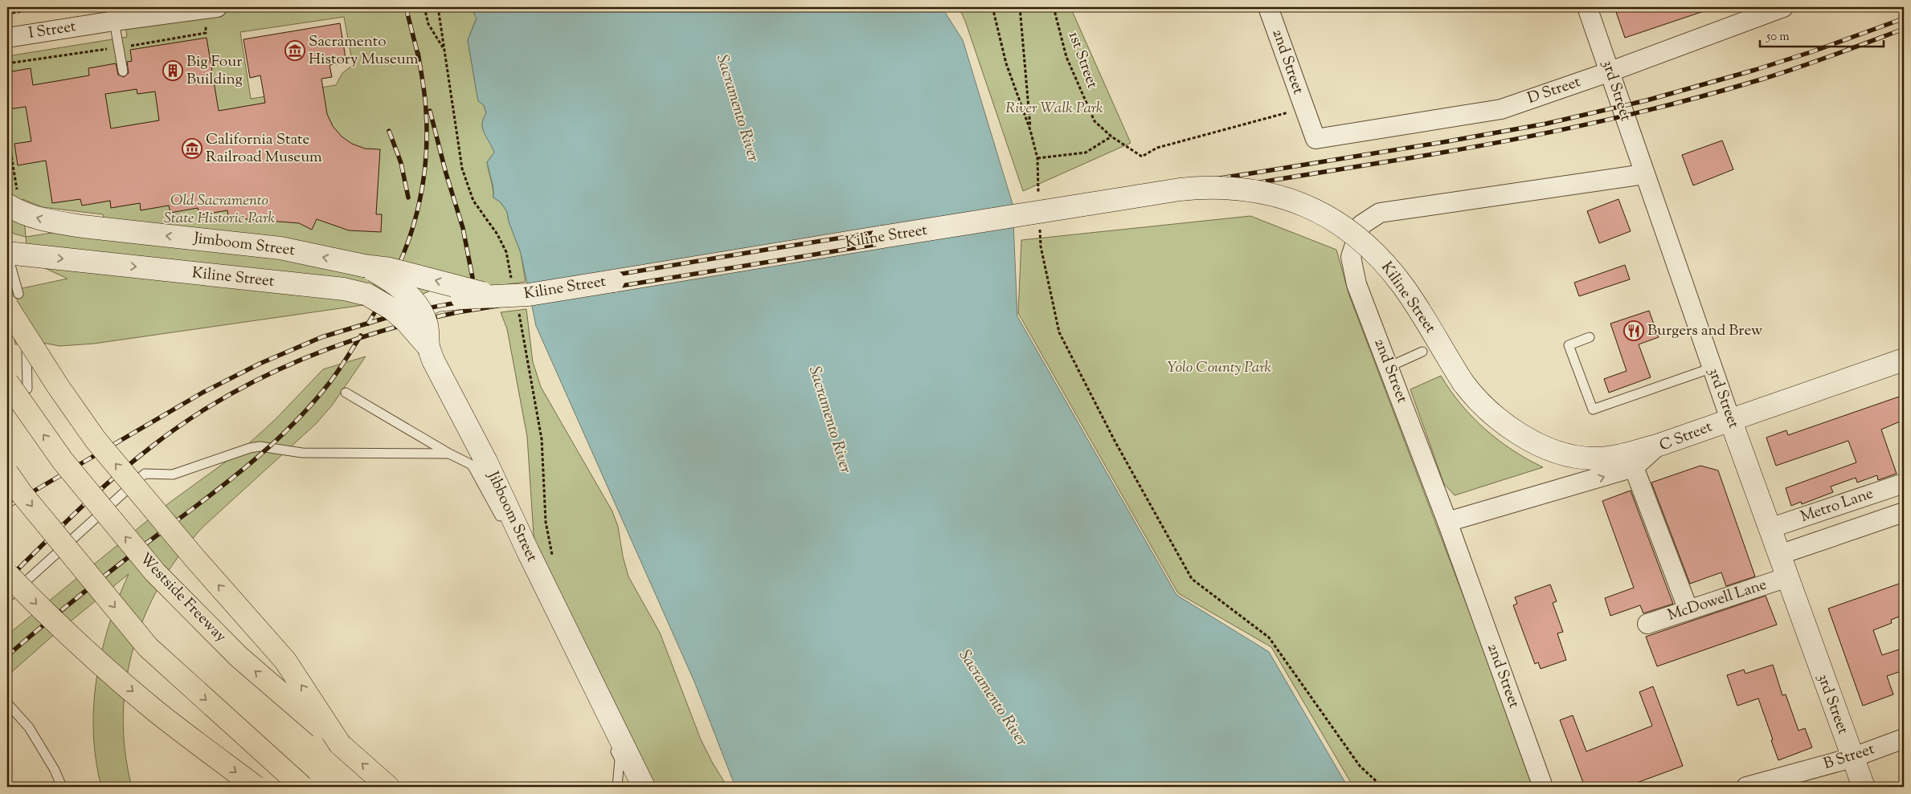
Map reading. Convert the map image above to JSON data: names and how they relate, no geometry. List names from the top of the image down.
{
  "streets": {
    "highway": ["Westside Freeway"],
    "main road": [
      "3rd Street",
      "Kiline Street",
      "Jimboom Street",
      "C Street",
      "Jibboom Street"
    ],
    "street": [
      "I Street",
      "2nd Street",
      "D Street",
      "Metro Lane",
      "McDowell Lane",
      "B Street"
    ],
    "path": ["1st Street"]
  },
  "crossings": [
    ["1st Street", "2nd Street"],
    ["2nd Street", "D Street"],
    ["2nd Street", "3rd Street"],
    ["2nd Street", "C Street"],
    ["D Street", "3rd Street"],
    ["3rd Street", "C Street"],
    ["3rd Street", "Metro Lane"],
    ["3rd Street", "McDowell Lane"],
    ["3rd Street", "B Street"],
    ["Kiline Street", "C Street"],
    ["Kiline Street", "Jibboom Street"],
    ["Jimboom Street", "Jibboom Street"]
  ],
  "one_way": ["Jimboom Street", "C Street"],
  "water": ["Sacramento River"],
  "parks": ["River Walk Park", "Old Sacramento State Historic Park", "Yolo County Park"],
  "places": {
    "museum": ["Sacramento History Museum", "California State Railroad Museum"],
    "building": ["Big Four Building"],
    "restaurant": ["Burgers and Brew"]
  },
  "scale_bar": "50 m"
}
